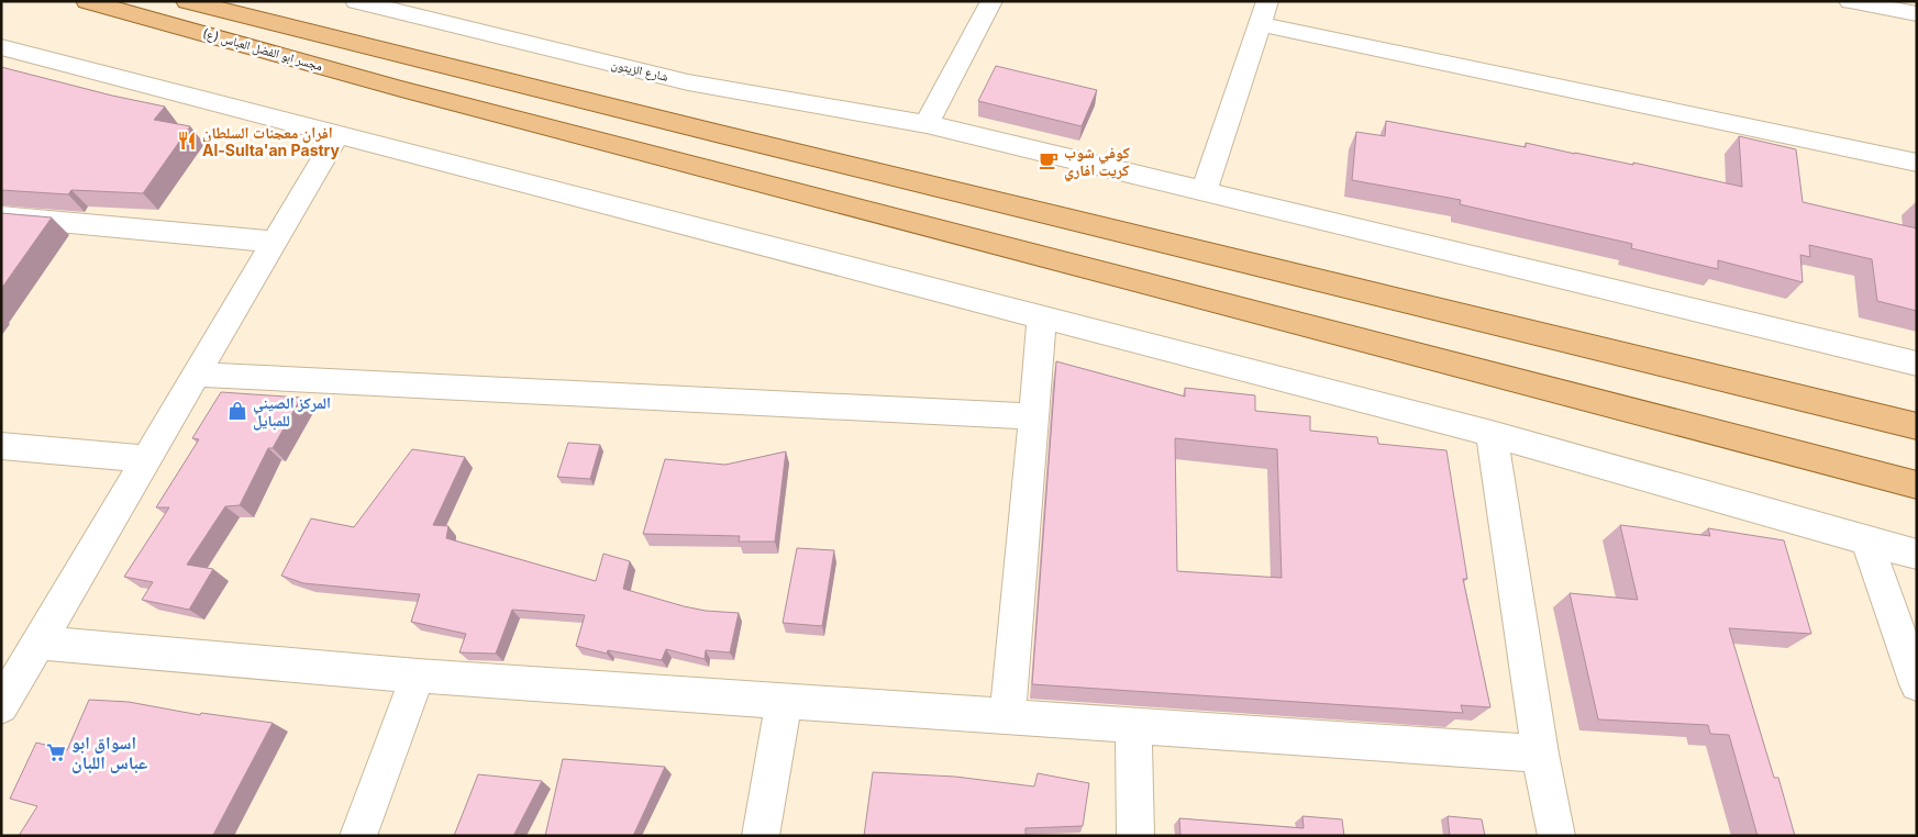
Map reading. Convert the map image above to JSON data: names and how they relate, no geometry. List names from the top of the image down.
{
  "streets": {
    "main road": ["مجسر ابو الفضل العباس (ع)"],
    "street": ["شارع الزيتون"]
  },
  "places": {
    "restaurant": ["افران معجنات السلطان Al-Sulta'an Pastry"],
    "cafe": ["كوفي شوب كريت افاري"],
    "shop": ["المركز الصيني للمبايل"],
    "supermarket": ["اسواق ابو عباس اللبان"]
  }
}
